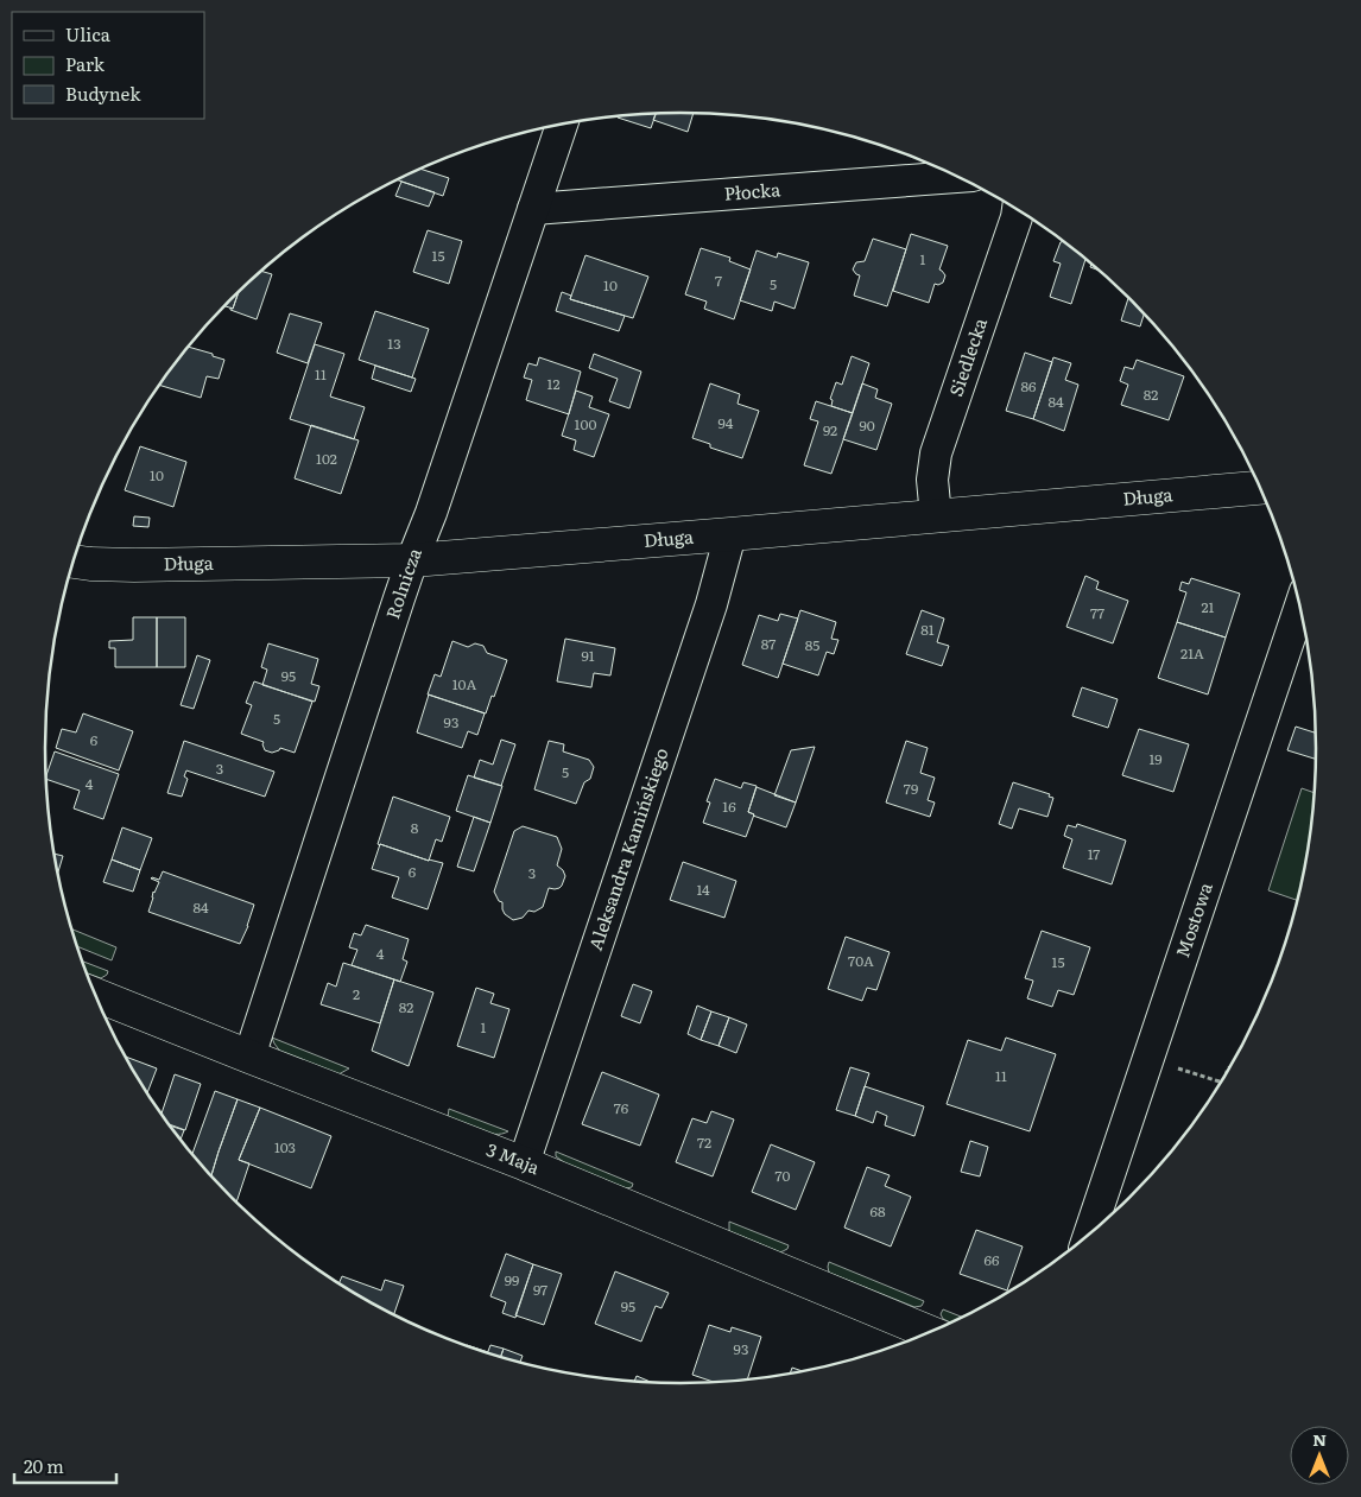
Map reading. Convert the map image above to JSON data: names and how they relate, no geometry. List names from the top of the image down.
{
  "streets": {
    "street": [
      "Płocka",
      "Siedlecka",
      "Długa",
      "Rolnicza",
      "Aleksandra Kamińskiego",
      "Mostowa",
      "3 Maja"
    ]
  },
  "crossings": [
    ["Płocka", "Rolnicza"],
    ["Siedlecka", "Długa"],
    ["Długa", "Rolnicza"],
    ["Długa", "Aleksandra Kamińskiego"],
    ["Rolnicza", "3 Maja"],
    ["Aleksandra Kamińskiego", "3 Maja"]
  ],
  "house_numbers": [
    "15",
    "1",
    "7",
    "5",
    "10",
    "13",
    "11",
    "12",
    "86",
    "82",
    "84",
    "94",
    "100",
    "90",
    "92",
    "102",
    "10",
    "21",
    "77",
    "81",
    "87",
    "85",
    "21A",
    "91",
    "95",
    "10A",
    "5",
    "93",
    "6",
    "19",
    "3",
    "5",
    "4",
    "79",
    "16",
    "8",
    "17",
    "6",
    "3",
    "14",
    "84",
    "4",
    "70A",
    "15",
    "2",
    "82",
    "1",
    "11",
    "76",
    "72",
    "103",
    "70",
    "68",
    "66",
    "99",
    "97",
    "95",
    "93"
  ],
  "legend": ["Ulica", "Park", "Budynek"],
  "scale_bar": "20 m",
  "north": "top"
}
